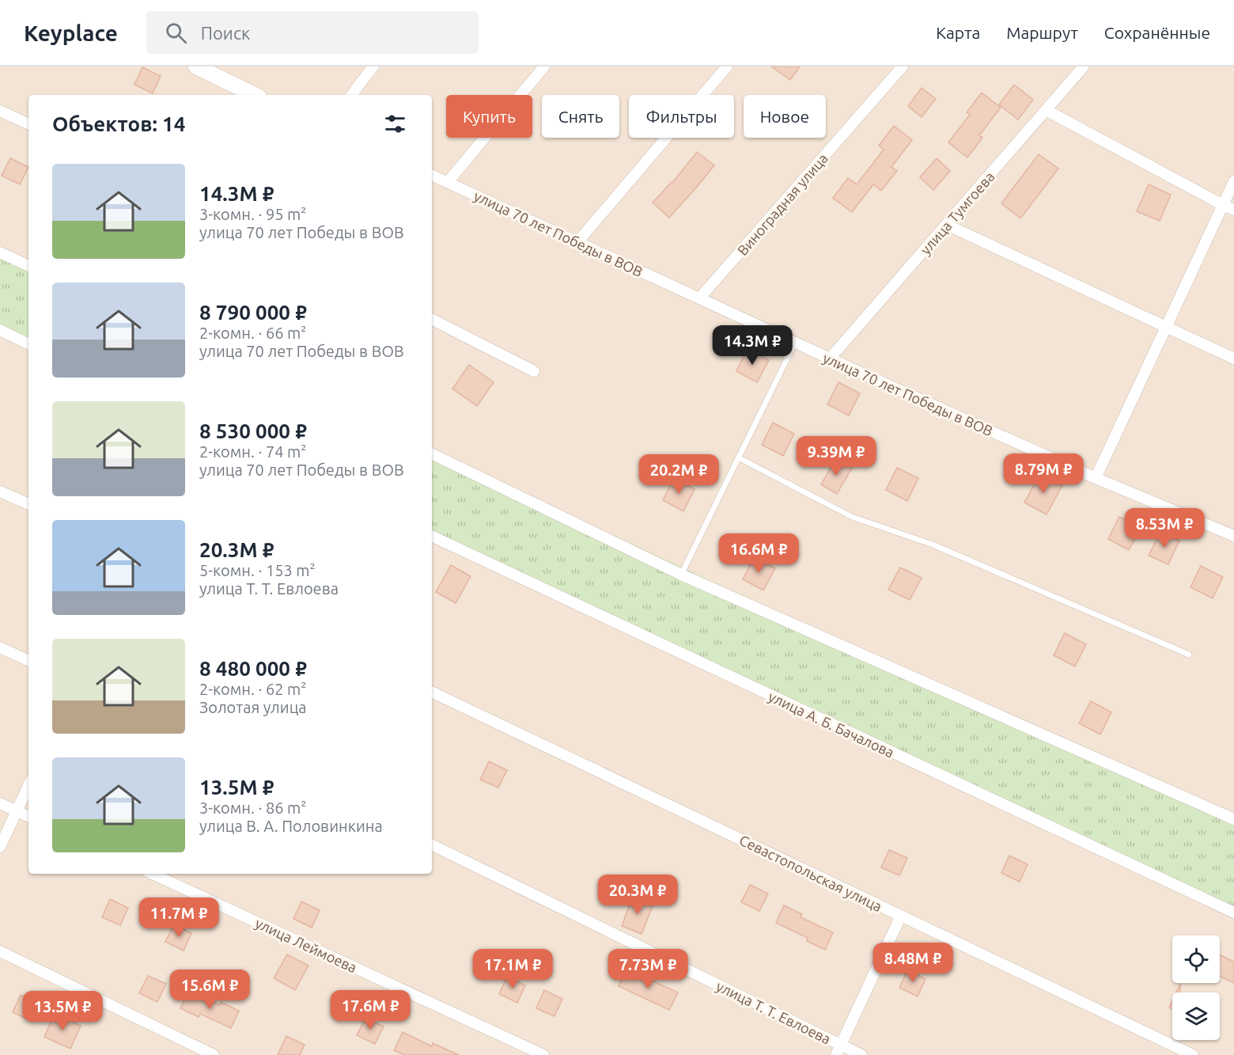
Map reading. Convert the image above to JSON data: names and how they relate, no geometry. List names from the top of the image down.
{
  "streets": {
    "street": [
      "Виноградная улица",
      "улица Тумгоева",
      "улица 70 лет Победы в ВОВ",
      "улица А. Б. Бачалова",
      "Севастопольская улица",
      "улица Леймоева",
      "улица Т. Т. Евлоева"
    ]
  },
  "crossings": [
    ["Виноградная улица", "улица 70 лет Победы в ВОВ"],
    ["улица Тумгоева", "улица 70 лет Победы в ВОВ"]
  ],
  "page": {
    "header": "Keyplace",
    "search": "Поиск",
    "nav": ["Карта", "Маршрут", "Сохранённые"],
    "chip": [
      "Купить",
      "Снять",
      "Фильтры",
      "Новое"
    ],
    "heading": "Объектов: 14",
    "list": [
      {
        "name": "14.3M ₽",
        "note": "3-комн. · 95 m² · улица 70 лет Победы в ВОВ"
      },
      {
        "name": "8 790 000 ₽",
        "note": "2-комн. · 66 m² · улица 70 лет Победы в ВОВ"
      },
      {
        "name": "8 530 000 ₽",
        "note": "2-комн. · 74 m² · улица 70 лет Победы в ВОВ"
      },
      {
        "name": "20.3M ₽",
        "note": "5-комн. · 153 m² · улица Т. Т. Евлоева"
      },
      {
        "name": "8 480 000 ₽",
        "note": "2-комн. · 62 m² · Золотая улица"
      },
      {
        "name": "13.5M ₽",
        "note": "3-комн. · 86 m² · улица В. А. Половинкина"
      }
    ],
    "price": [
      "14.3M ₽",
      "9.39M ₽",
      "8.79M ₽",
      "20.2M ₽",
      "8.53M ₽",
      "16.6M ₽",
      "20.3M ₽",
      "11.7M ₽",
      "8.48M ₽",
      "17.1M ₽",
      "7.73M ₽",
      "15.6M ₽",
      "17.6M ₽",
      "13.5M ₽"
    ]
  }
}
